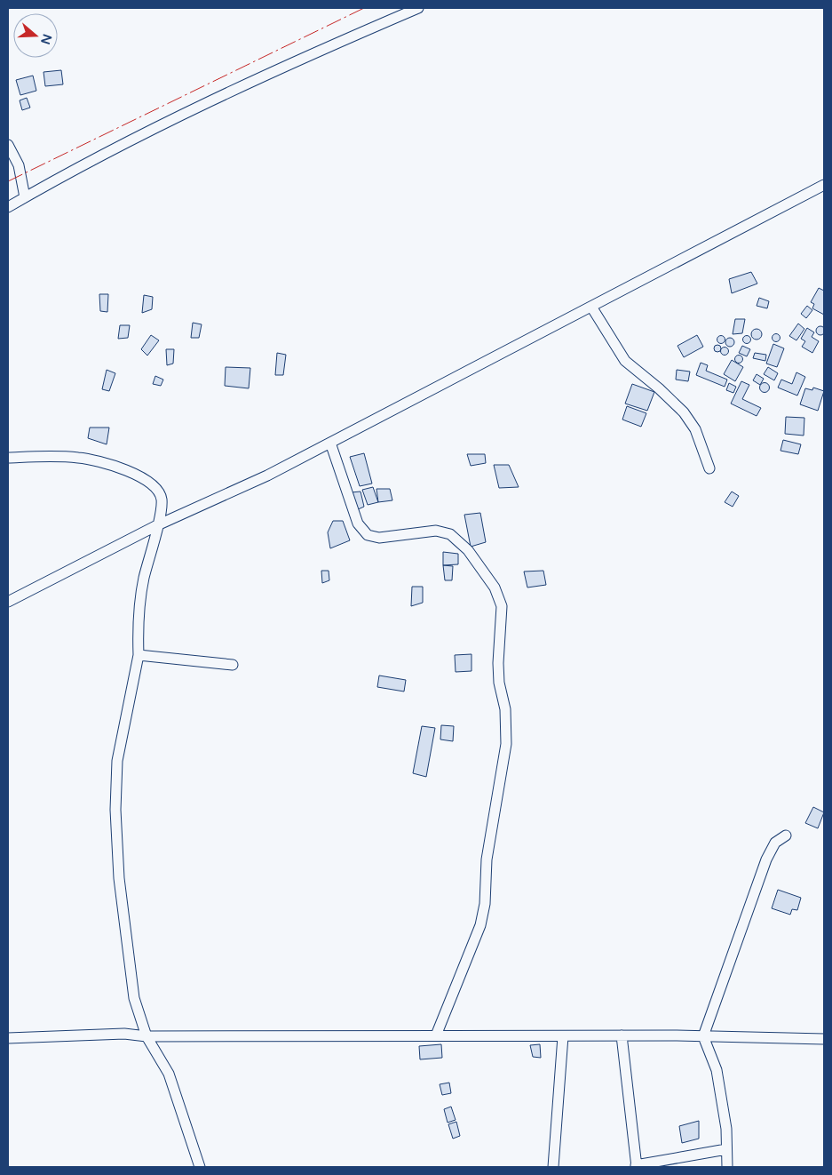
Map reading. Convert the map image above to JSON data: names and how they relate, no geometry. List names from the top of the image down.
{
  "north": "right"
}
